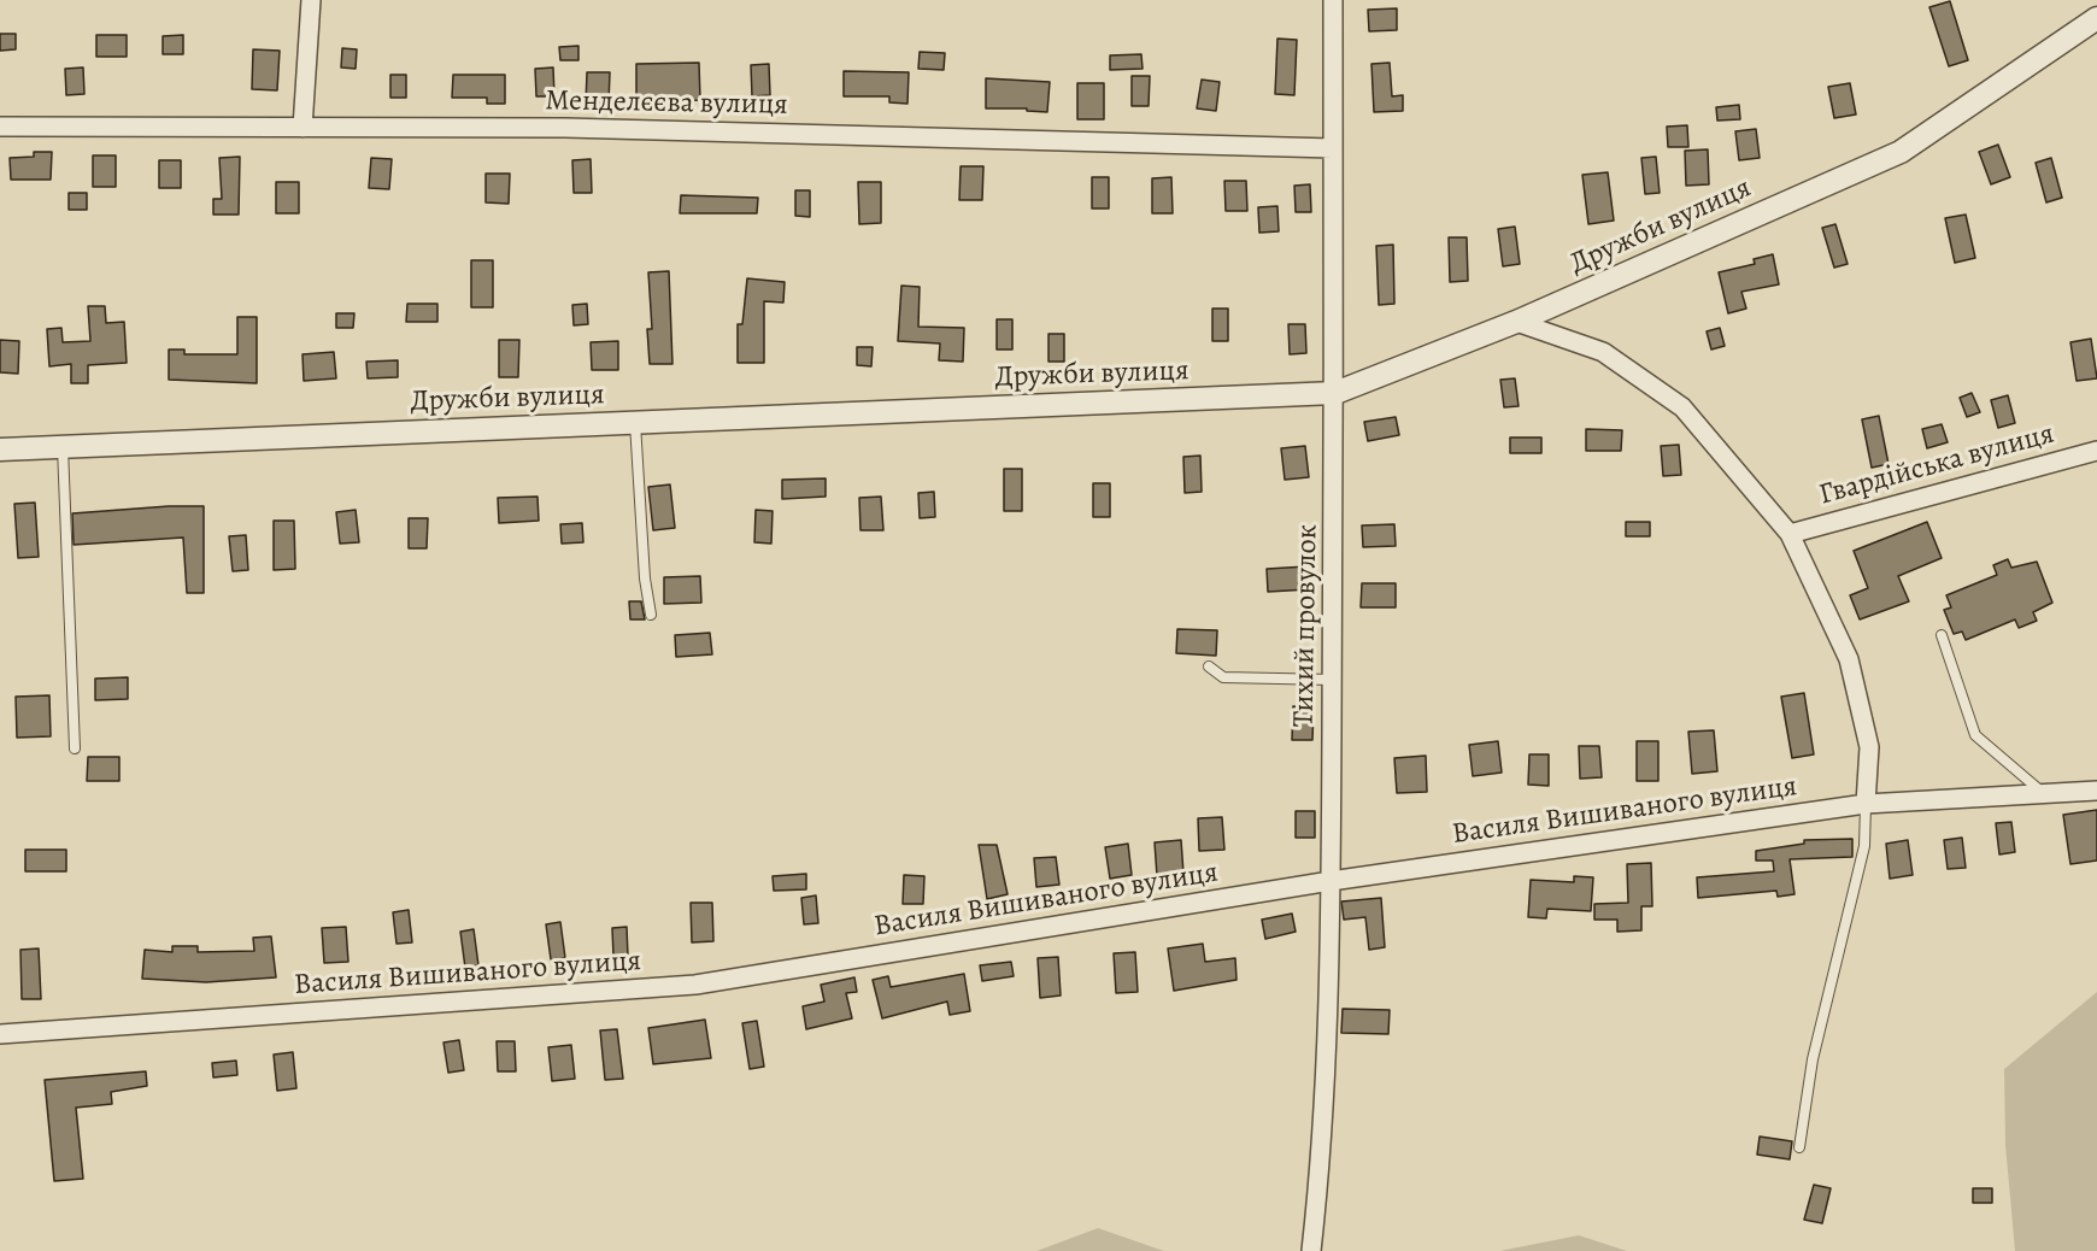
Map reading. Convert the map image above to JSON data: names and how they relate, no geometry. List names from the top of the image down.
{
  "streets": {
    "street": [
      "Менделєєва вулиця",
      "Дружби вулиця",
      "Гвардійська вулиця",
      "Тихий провулок",
      "Василя Вишиваного вулиця"
    ]
  },
  "crossings": [
    ["Менделєєва вулиця", "Тихий провулок"],
    ["Дружби вулиця", "Тихий провулок"],
    ["Тихий провулок", "Василя Вишиваного вулиця"]
  ]
}
